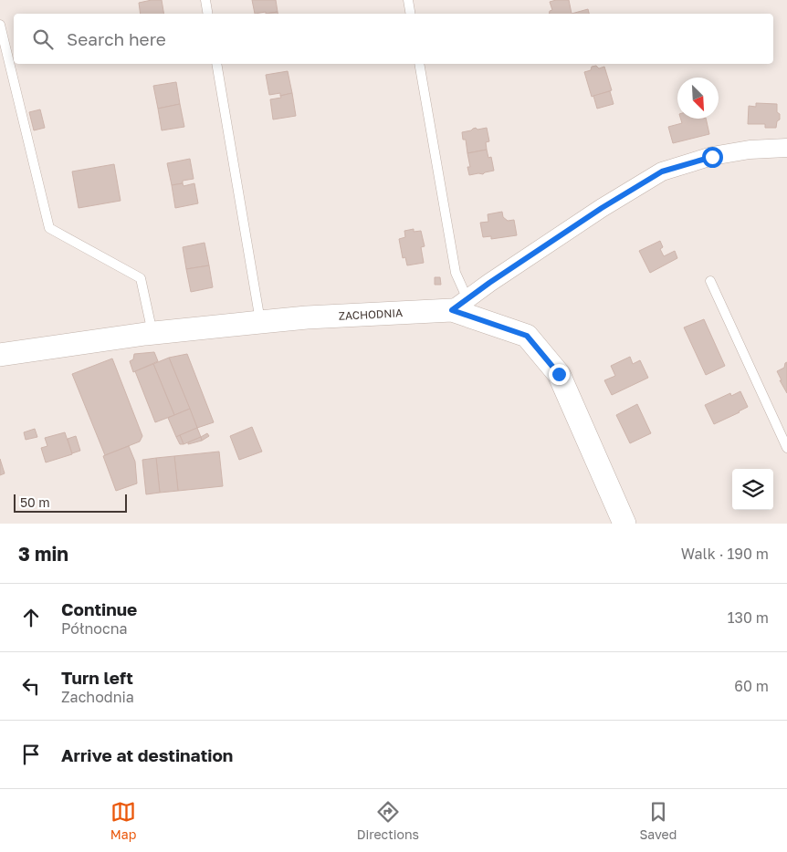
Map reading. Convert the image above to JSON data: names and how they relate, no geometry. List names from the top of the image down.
{
  "streets": {
    "street": ["ZACHODNIA"]
  },
  "scale_bar": "50 m",
  "north": "bottom right",
  "page": {
    "search": "Search here",
    "scale": "50 m",
    "heading": ["3 min", "Walk · 190 m"],
    "list": [
      ["Continue", "Północna", "130 m"],
      ["Turn left", "Zachodnia", "60 m"],
      "Arrive at destination"
    ],
    "nav": ["Map", "Directions", "Saved"]
  }
}
